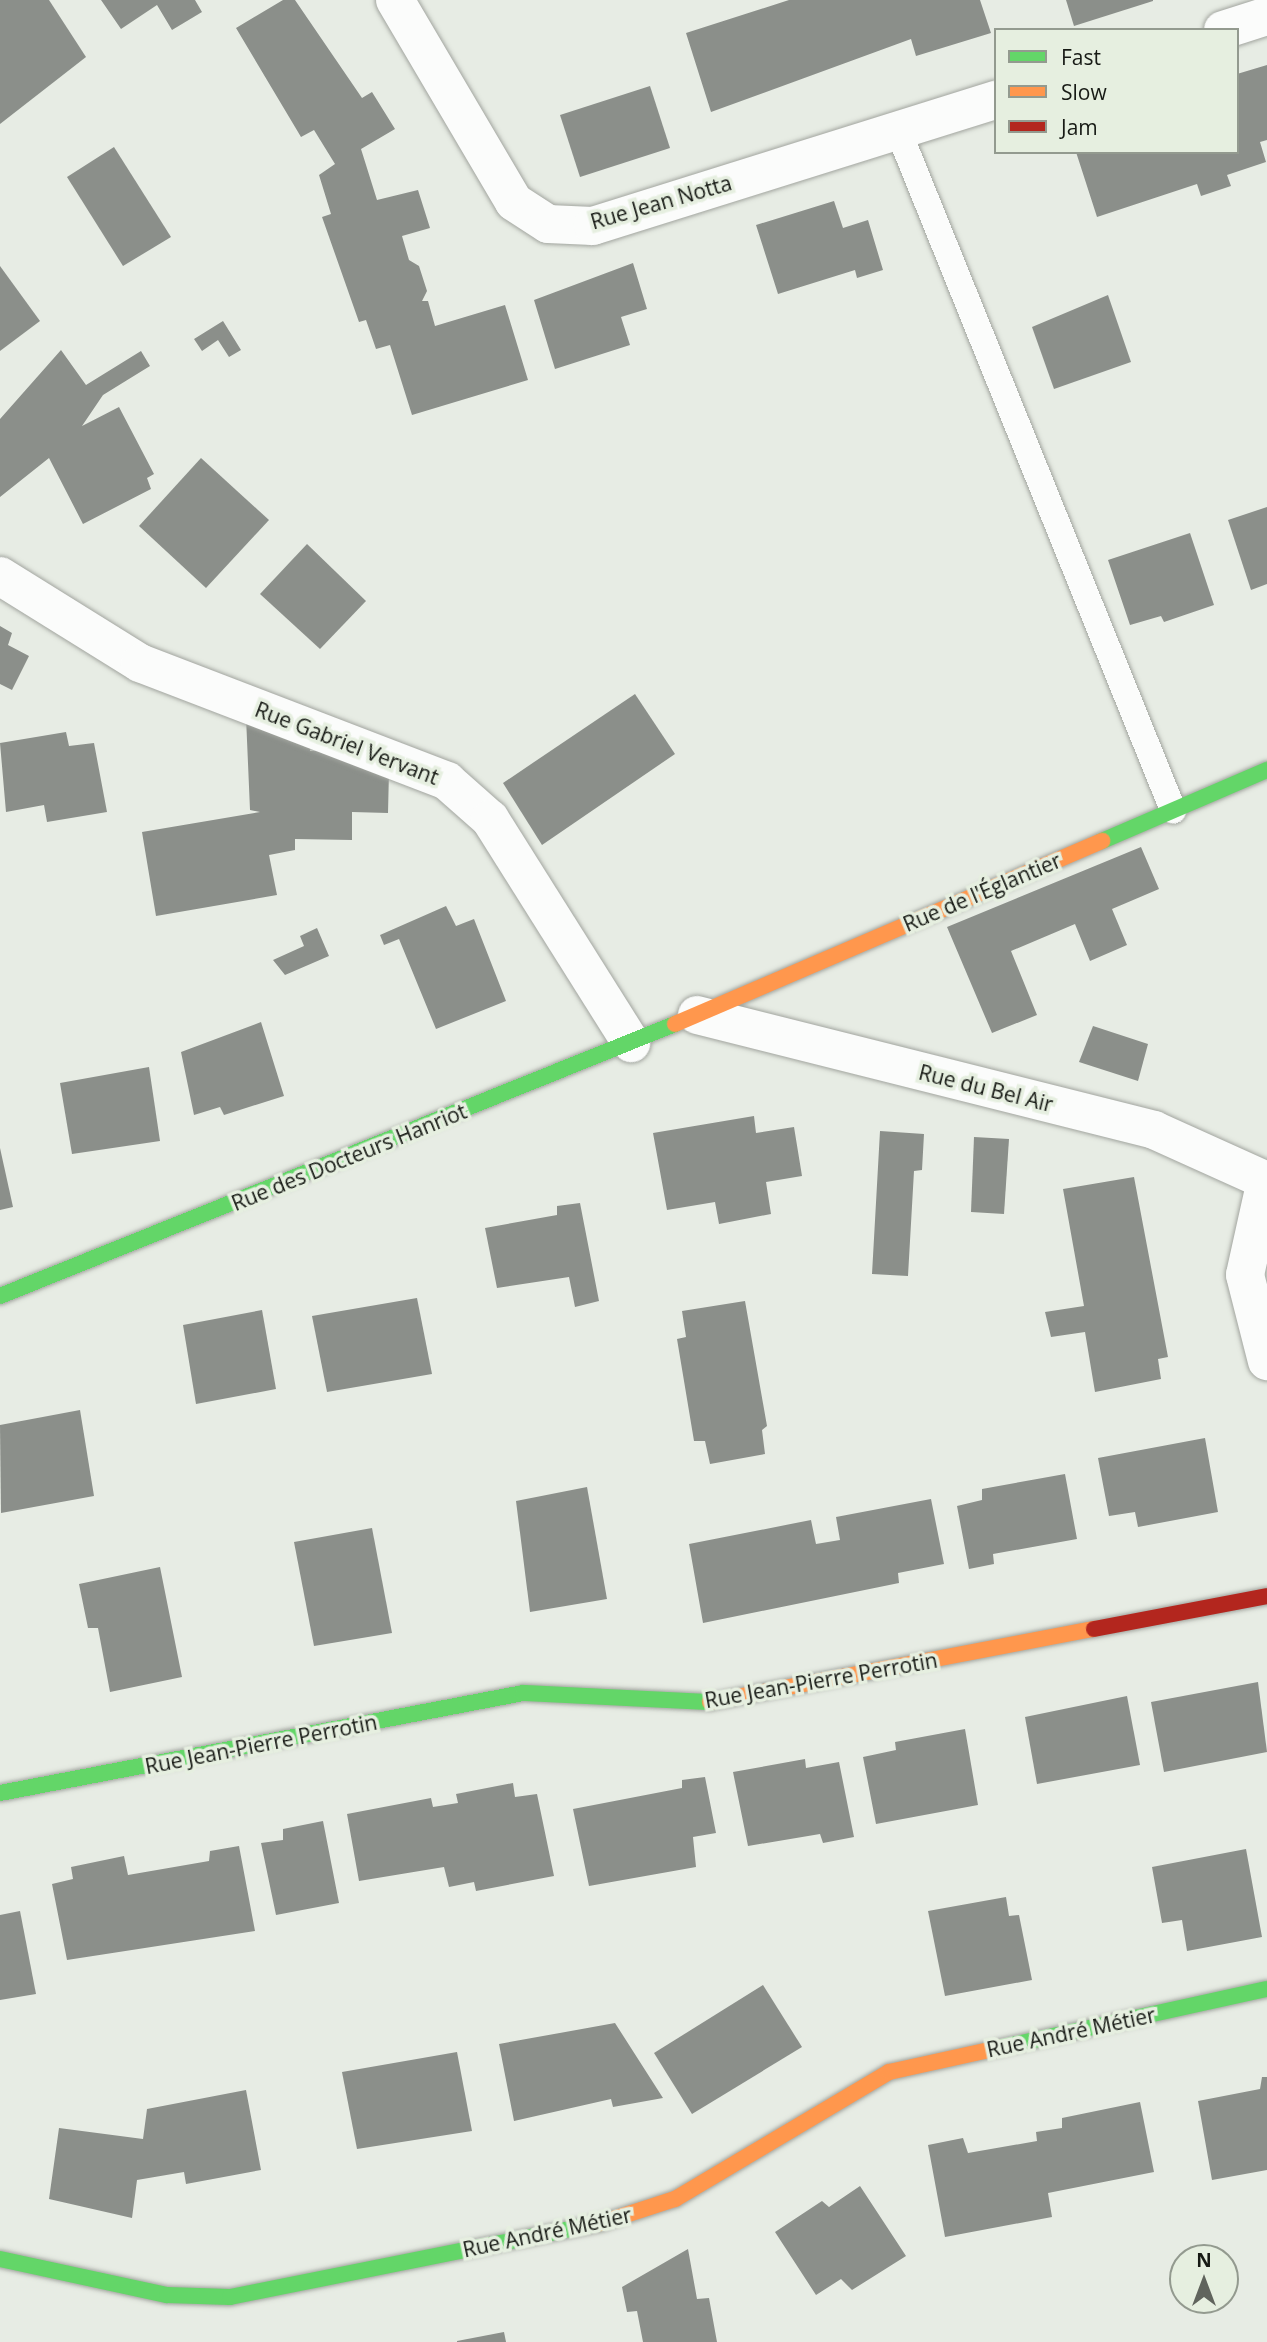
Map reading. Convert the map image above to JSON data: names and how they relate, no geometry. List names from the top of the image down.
{
  "streets": {
    "street": [
      "Rue Jean Notta",
      "Rue Gabriel Vervant",
      "Rue de l'Églantier",
      "Rue du Bel Air",
      "Rue des Docteurs Hanriot",
      "Rue Jean-Pierre Perrotin",
      "Rue André Métier"
    ]
  },
  "crossings": [
    ["Rue Gabriel Vervant", "Rue des Docteurs Hanriot"],
    ["Rue de l'Églantier", "Rue du Bel Air"],
    ["Rue de l'Églantier", "Rue des Docteurs Hanriot"],
    ["Rue du Bel Air", "Rue des Docteurs Hanriot"]
  ],
  "legend": ["Fast", "Slow", "Jam"],
  "north": "top"
}
